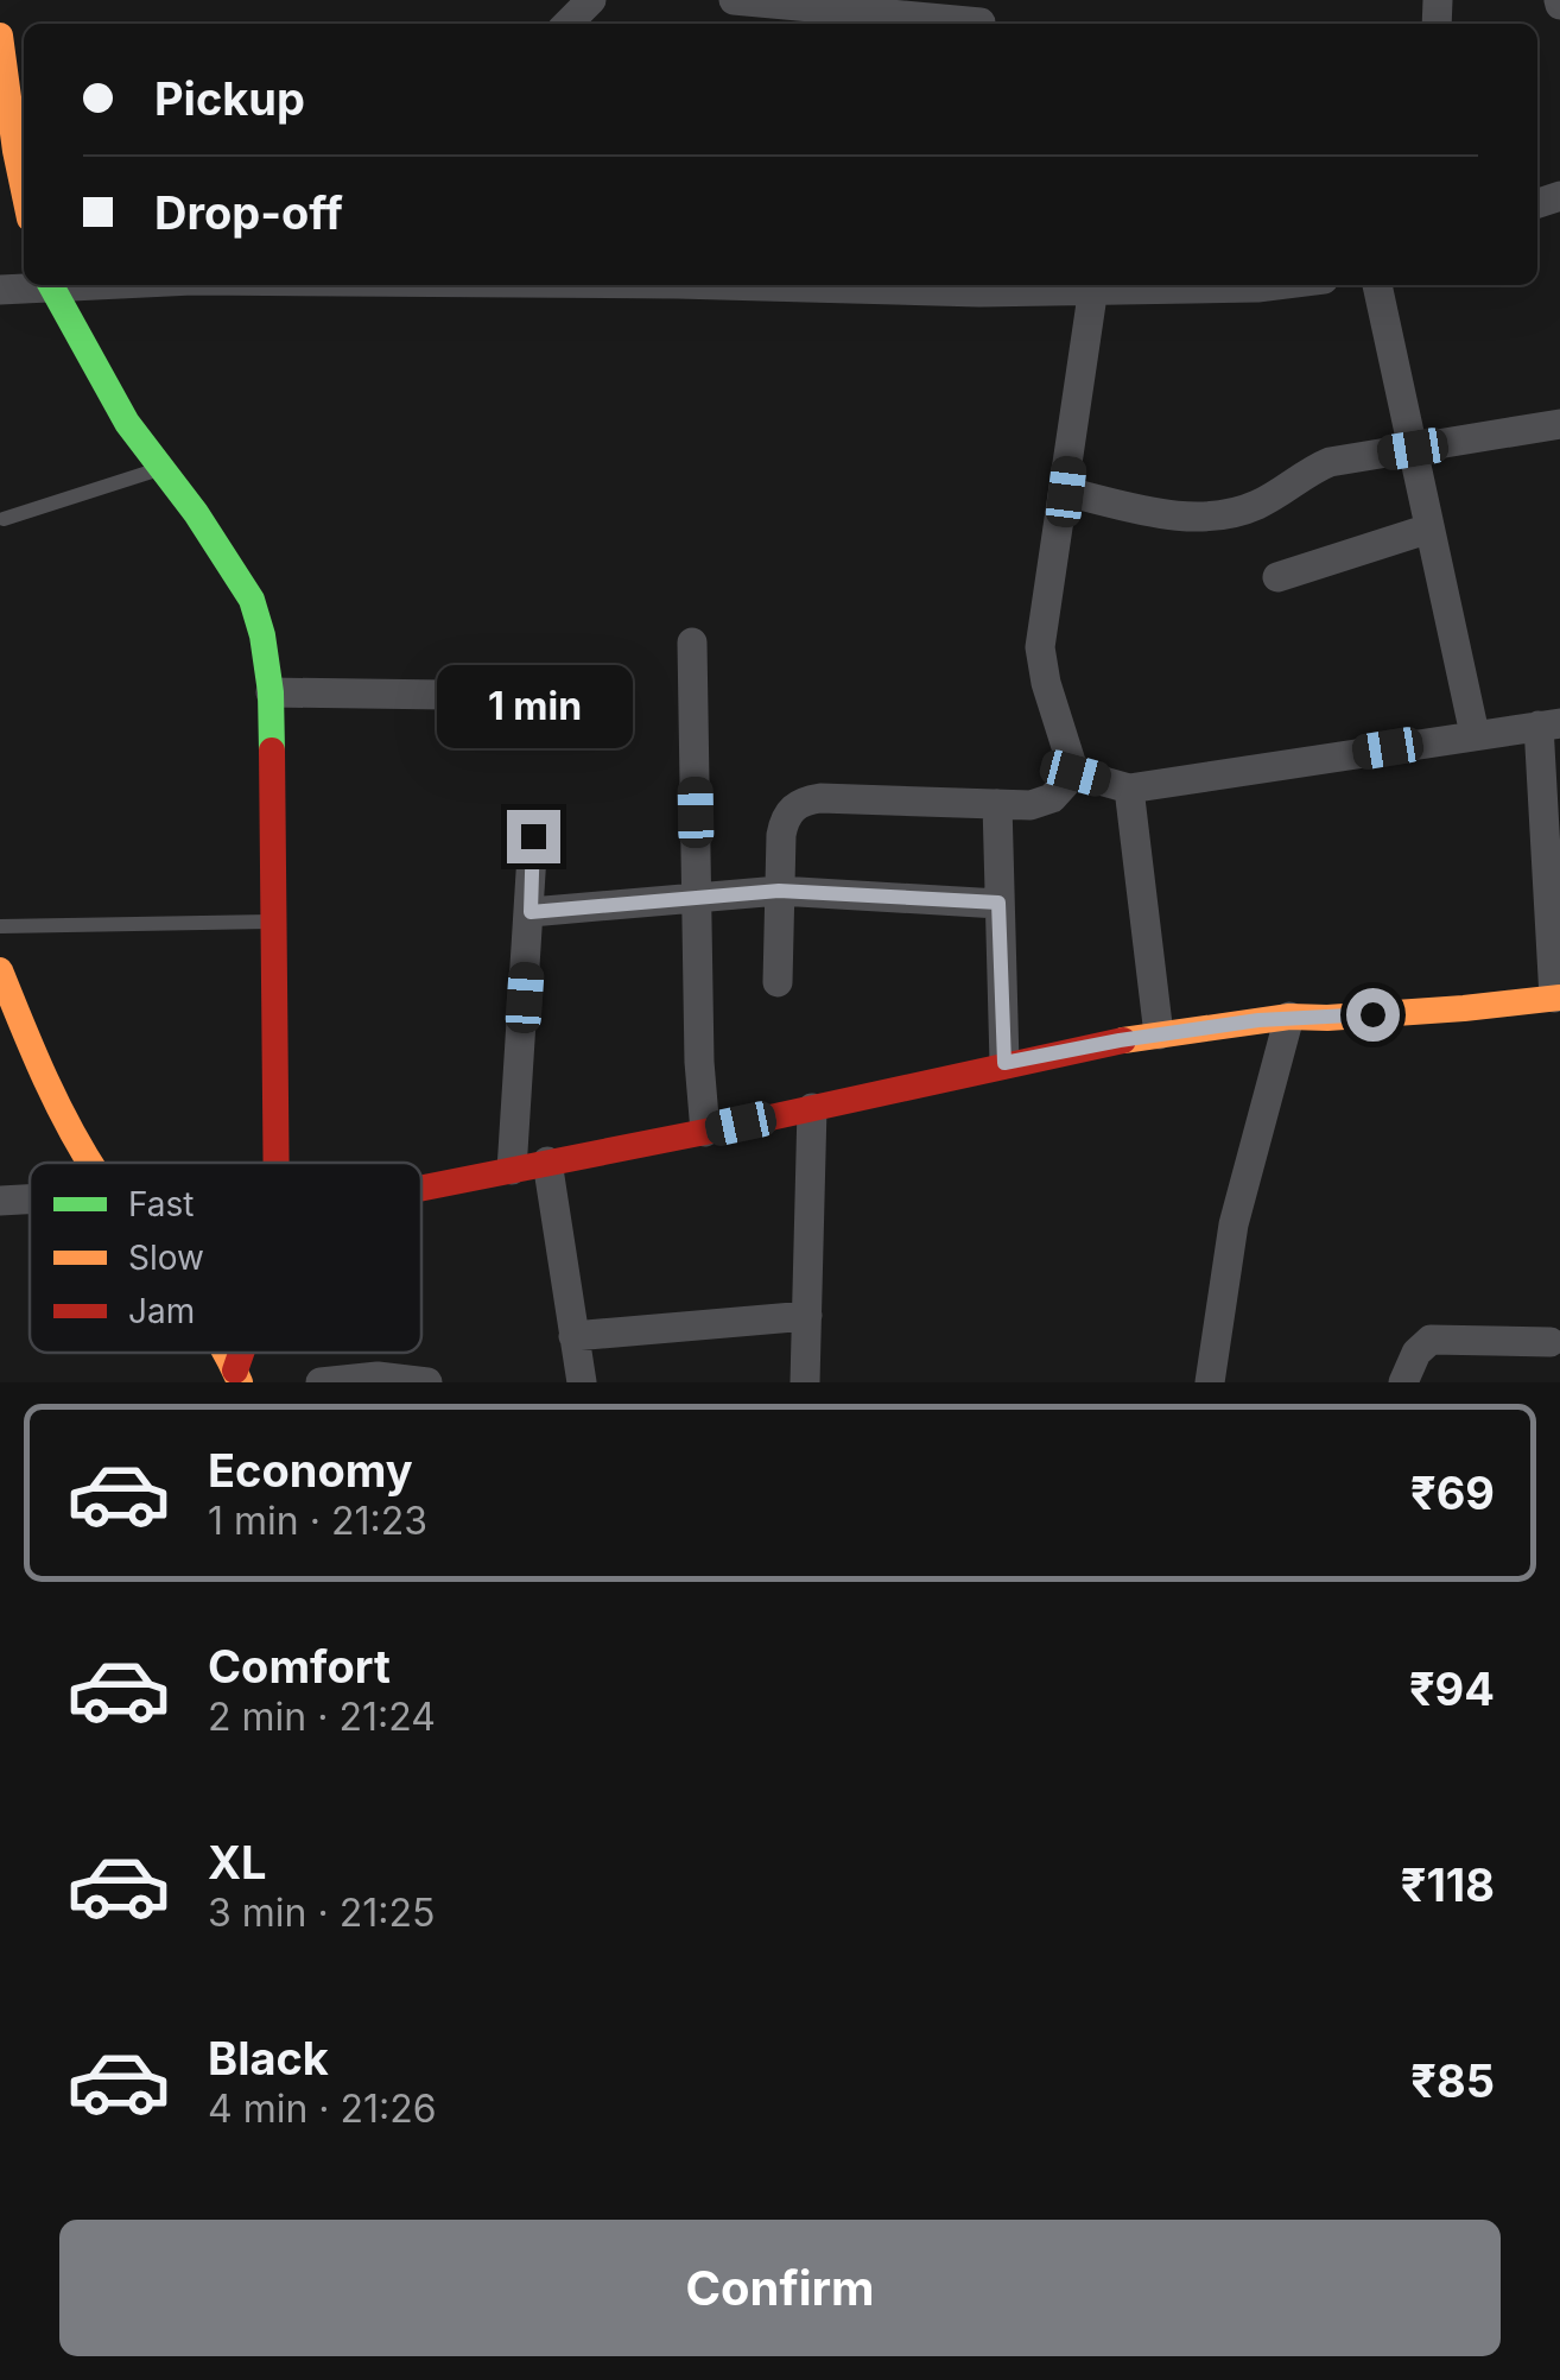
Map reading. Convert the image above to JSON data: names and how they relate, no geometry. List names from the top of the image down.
{
  "legend": ["Fast", "Slow", "Jam"],
  "page": {
    "banner": ["Pickup", "Drop-off"],
    "bubble": "1 min",
    "list": [
      {
        "name": "Economy",
        "note": "1 min · 21:23",
        "value": "₹69"
      },
      {
        "name": "Comfort",
        "note": "2 min · 21:24",
        "value": "₹94"
      },
      {
        "name": "XL",
        "note": "3 min · 21:25",
        "value": "₹118"
      },
      {
        "name": "Black",
        "note": "4 min · 21:26",
        "value": "₹85"
      }
    ],
    "buttons": "Confirm"
  }
}
